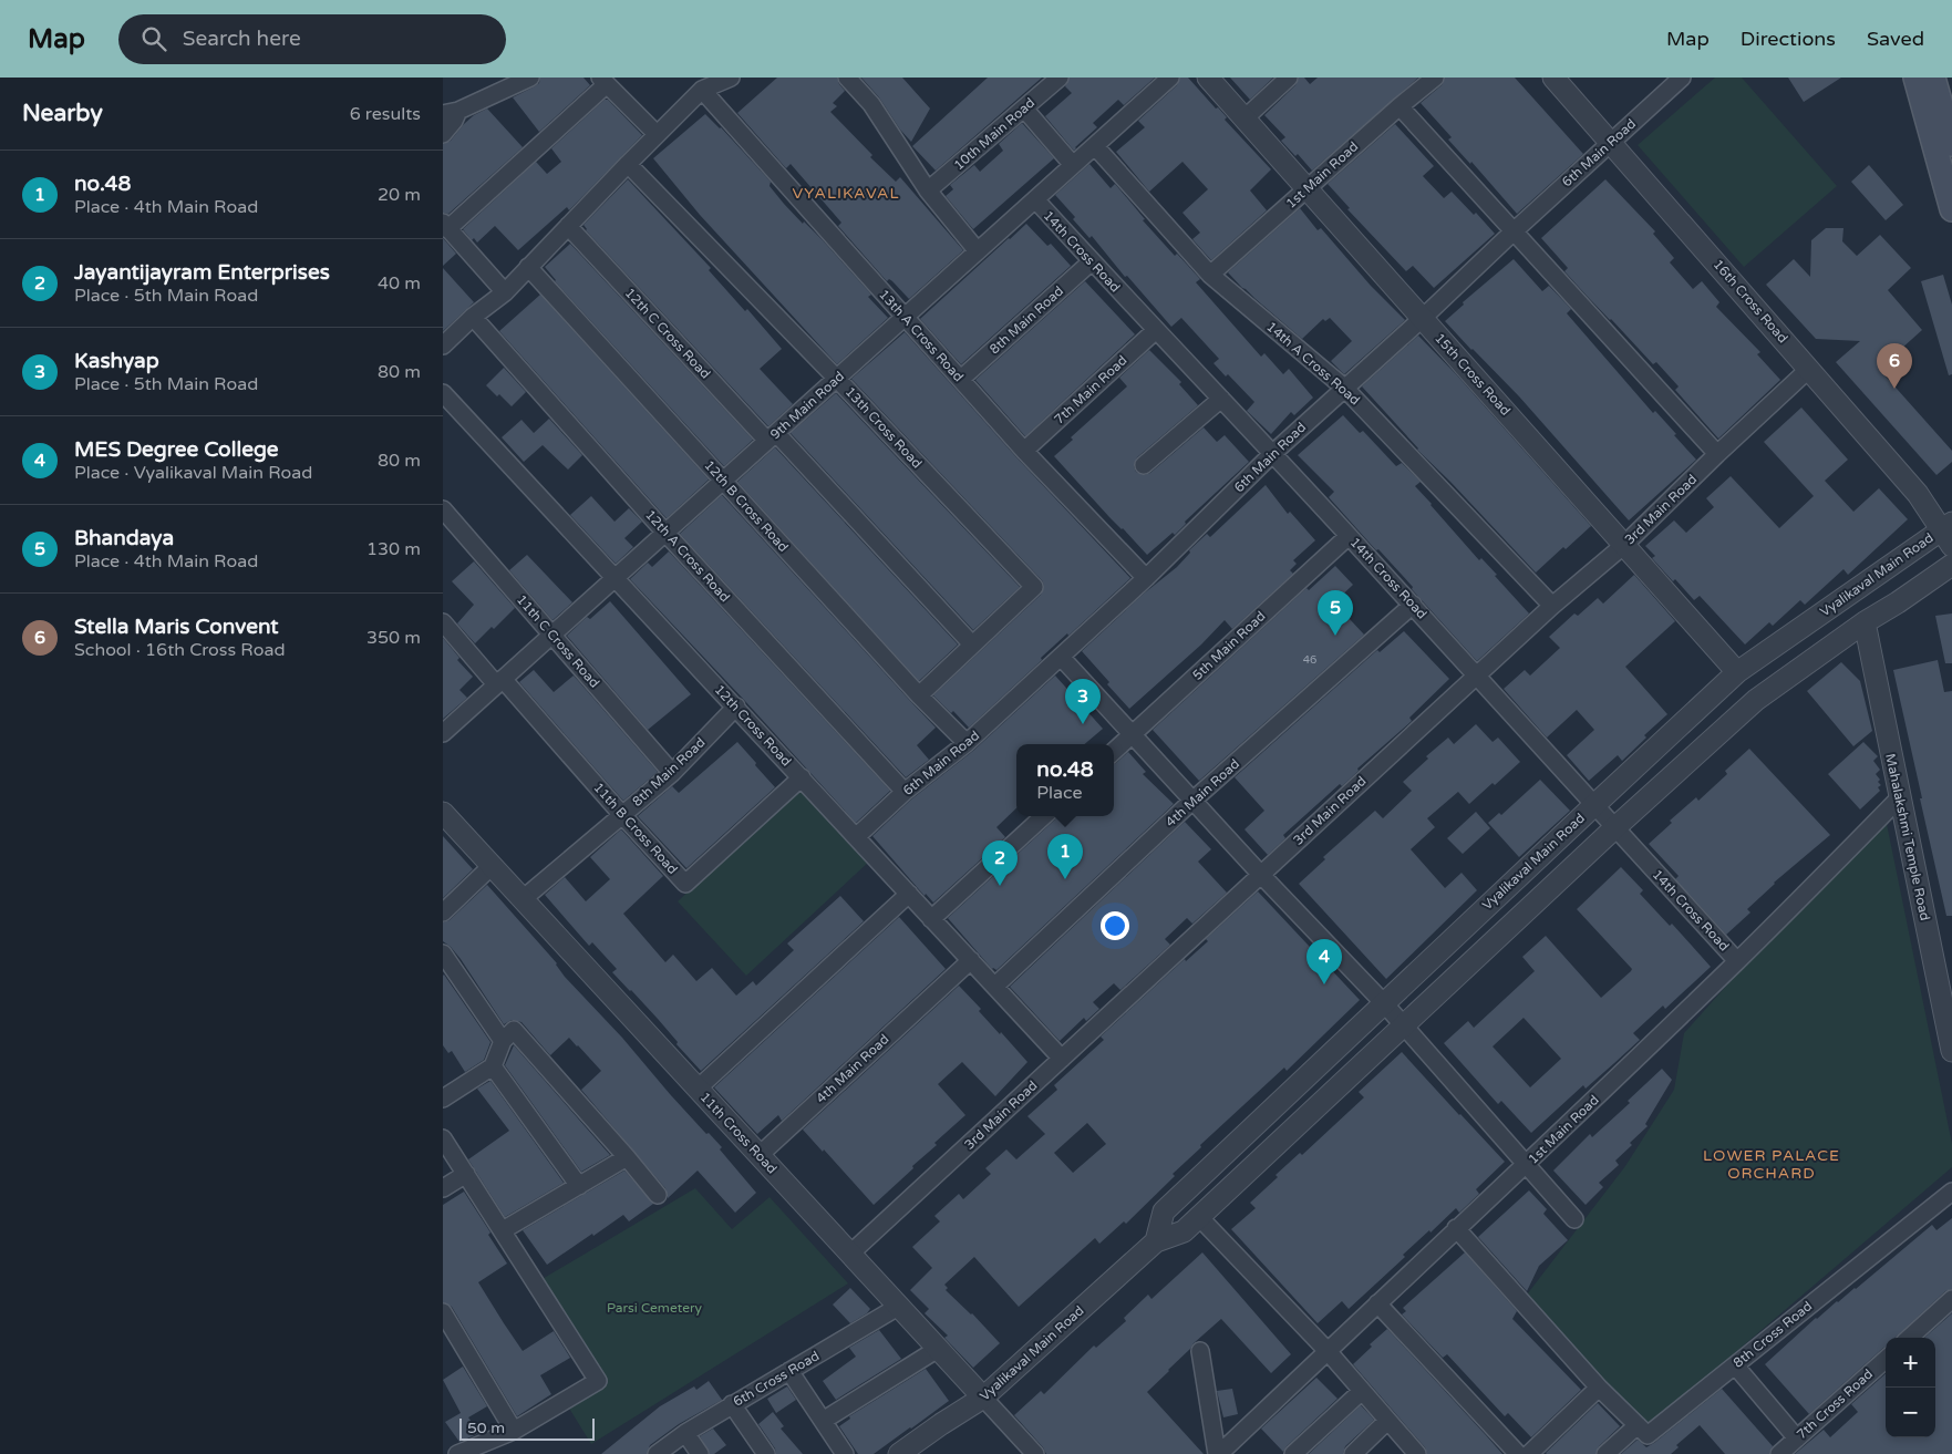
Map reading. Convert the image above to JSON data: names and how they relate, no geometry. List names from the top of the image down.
{
  "streets": {
    "street": [
      "10th Main Road",
      "6th Main Road",
      "1st Main Road",
      "14th Cross Road",
      "16th Cross Road",
      "8th Main Road",
      "12th C Cross Road",
      "13th A Cross Road",
      "14th A Cross Road",
      "15th Cross Road",
      "7th Main Road",
      "9th Main Road",
      "13th Cross Road",
      "12th B Cross Road",
      "3rd Main Road",
      "12th A Cross Road",
      "Vyalikaval Main Road",
      "11th C Cross Road",
      "5th Main Road",
      "12th Cross Road",
      "4th Main Road",
      "11th B Cross Road",
      "Mahalakshmi Temple Road",
      "11th Cross Road",
      "8th Cross Road",
      "6th Cross Road",
      "7th Cross Road"
    ]
  },
  "crossings": [
    ["6th Main Road", "14th Cross Road"],
    ["6th Main Road", "16th Cross Road"],
    ["6th Main Road", "13th A Cross Road"],
    ["6th Main Road", "14th A Cross Road"],
    ["6th Main Road", "15th Cross Road"],
    ["6th Main Road", "12th B Cross Road"],
    ["6th Main Road", "12th A Cross Road"],
    ["6th Main Road", "12th Cross Road"],
    ["1st Main Road", "14th Cross Road"],
    ["1st Main Road", "14th A Cross Road"],
    ["1st Main Road", "15th Cross Road"],
    ["1st Main Road", "Mahalakshmi Temple Road"],
    ["14th Cross Road", "8th Main Road"],
    ["14th Cross Road", "7th Main Road"],
    ["14th Cross Road", "9th Main Road"],
    ["14th Cross Road", "3rd Main Road"],
    ["14th Cross Road", "Vyalikaval Main Road"],
    ["14th Cross Road", "5th Main Road"],
    ["14th Cross Road", "4th Main Road"],
    ["16th Cross Road", "3rd Main Road"],
    ["16th Cross Road", "Vyalikaval Main Road"],
    ["8th Main Road", "13th A Cross Road"],
    ["8th Main Road", "11th C Cross Road"],
    ["8th Main Road", "12th Cross Road"],
    ["8th Main Road", "11th B Cross Road"],
    ["8th Main Road", "11th Cross Road"],
    ["12th C Cross Road", "9th Main Road"],
    ["13th A Cross Road", "7th Main Road"],
    ["13th A Cross Road", "9th Main Road"],
    ["14th A Cross Road", "9th Main Road"],
    ["14th A Cross Road", "3rd Main Road"],
    ["15th Cross Road", "3rd Main Road"],
    ["15th Cross Road", "Vyalikaval Main Road"],
    ["9th Main Road", "13th Cross Road"],
    ["9th Main Road", "12th B Cross Road"],
    ["9th Main Road", "12th A Cross Road"],
    ["9th Main Road", "11th C Cross Road"],
    ["9th Main Road", "12th Cross Road"],
    ["9th Main Road", "11th B Cross Road"],
    ["13th Cross Road", "12th B Cross Road"],
    ["3rd Main Road", "12th Cross Road"],
    ["3rd Main Road", "11th Cross Road"],
    ["Vyalikaval Main Road", "Mahalakshmi Temple Road"],
    ["Vyalikaval Main Road", "11th Cross Road"],
    ["12th Cross Road", "4th Main Road"],
    ["12th Cross Road", "11th B Cross Road"],
    ["4th Main Road", "11th Cross Road"],
    ["11th Cross Road", "6th Cross Road"]
  ],
  "districts": ["VYALIKAVAL", "LOWER PALACE ORCHARD"],
  "parks": ["Parsi Cemetery"],
  "house_numbers": ["46"],
  "scale_bar": "50 m",
  "page": {
    "header": "Map",
    "search": "Search here",
    "nav": ["Map", "Directions", "Saved"],
    "heading": ["Nearby", "6 results"],
    "list": [
      {
        "mark": "1",
        "name": "no.48",
        "note": "Place · 4th Main Road",
        "value": "20 m"
      },
      {
        "mark": "2",
        "name": "Jayantijayram Enterprises",
        "note": "Place · 5th Main Road",
        "value": "40 m"
      },
      {
        "mark": "3",
        "name": "Kashyap",
        "note": "Place · 5th Main Road",
        "value": "80 m"
      },
      {
        "mark": "4",
        "name": "MES Degree College",
        "note": "Place · Vyalikaval Main Road",
        "value": "80 m"
      },
      {
        "mark": "5",
        "name": "Bhandaya",
        "note": "Place · 4th Main Road",
        "value": "130 m"
      },
      {
        "mark": "6",
        "name": "Stella Maris Convent",
        "note": "School · 16th Cross Road",
        "value": "350 m"
      }
    ],
    "pins": [
      "6",
      "5",
      "3",
      "1",
      "2",
      "4"
    ],
    "popup": ["no.48", "Place"],
    "map_buttons": ["+", "−"],
    "scale": "50 m"
  }
}
